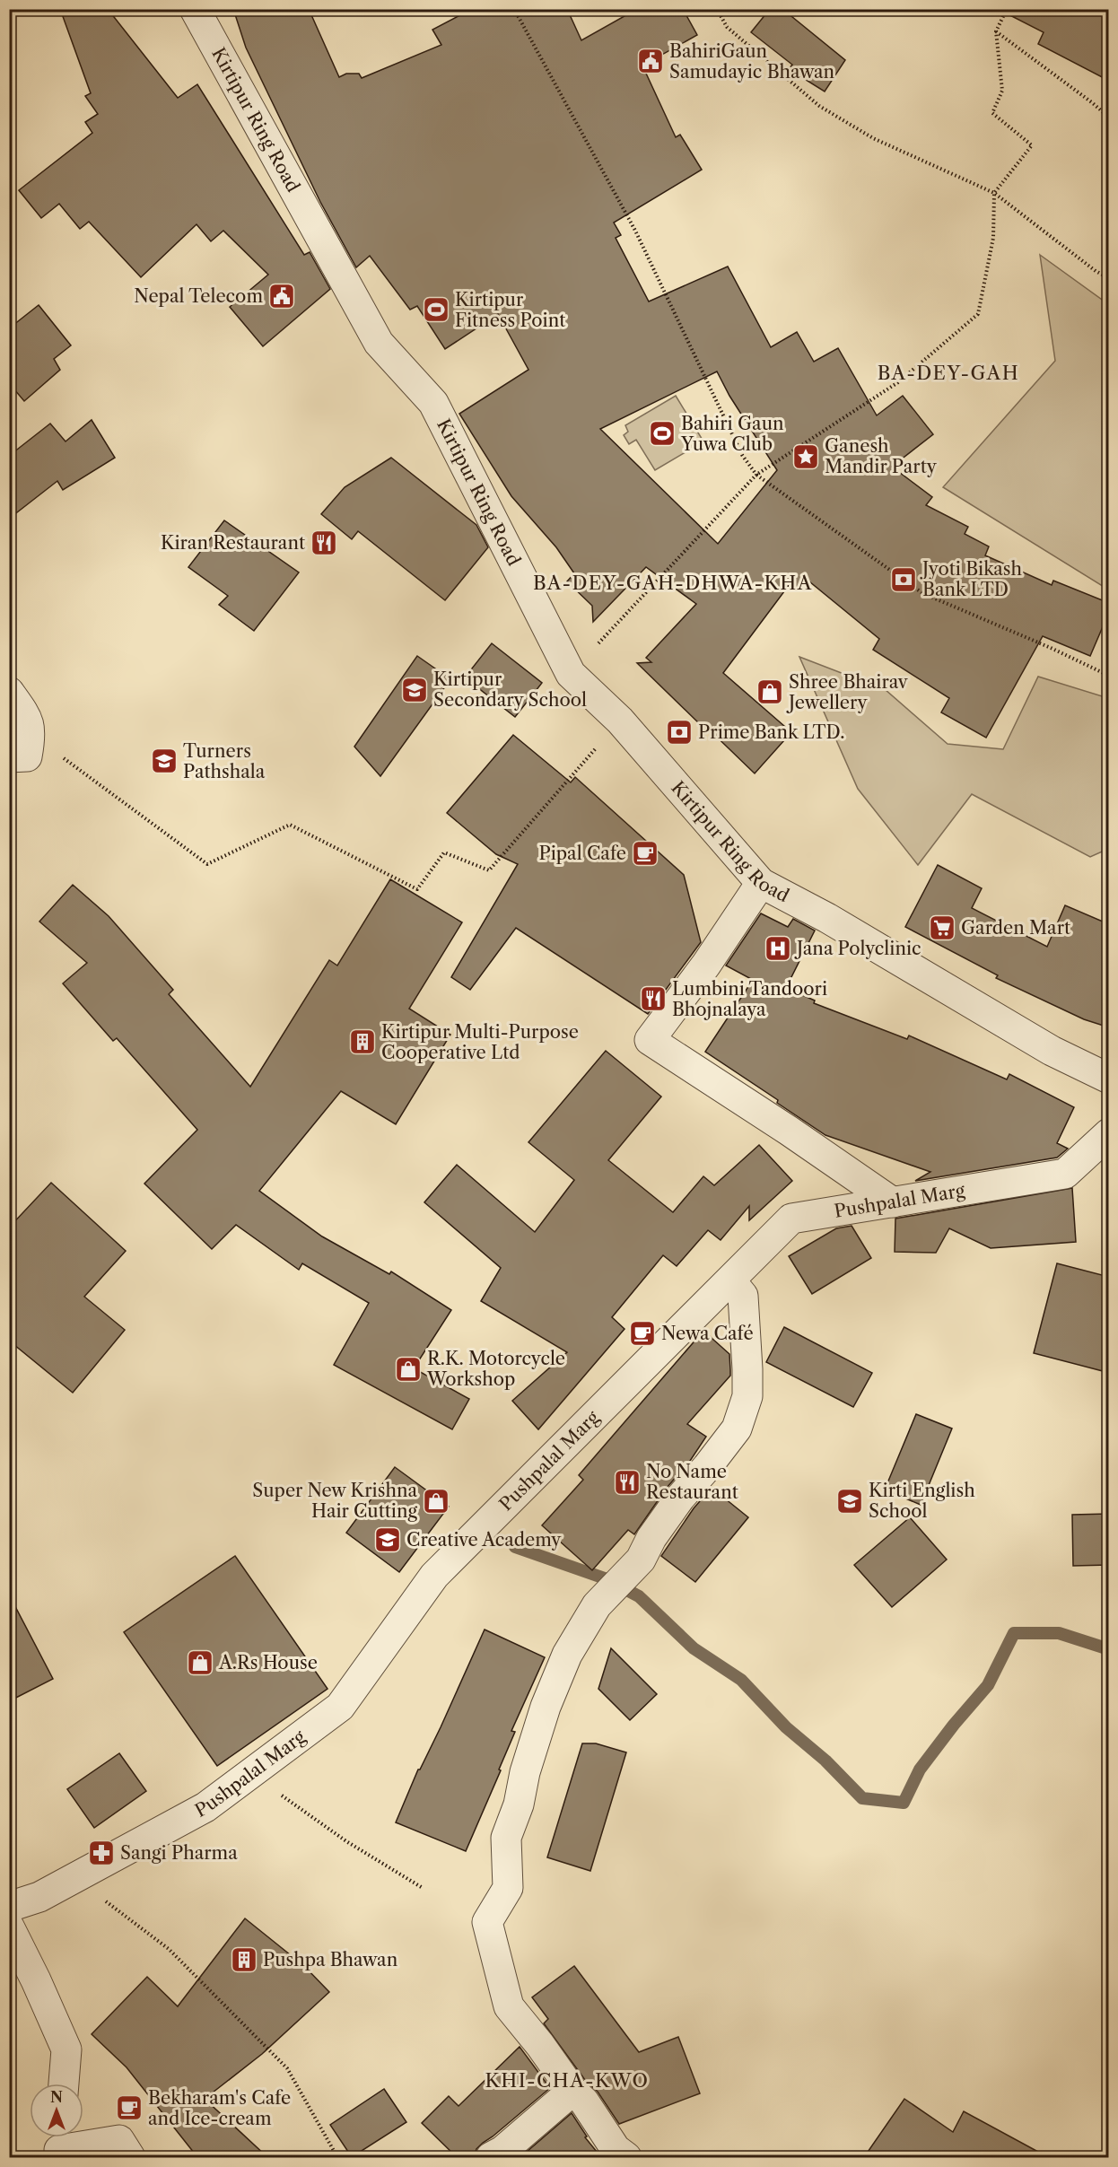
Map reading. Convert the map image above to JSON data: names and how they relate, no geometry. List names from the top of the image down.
{
  "streets": {
    "street": ["Kirtipur Ring Road", "Pushpalal Marg"]
  },
  "districts": ["BA-DEY-GAH", "BA-DEY-GAH-DHWA-KHA", "KHI-CHA-KWO"],
  "places": {
    "public building": ["BahiriGaun Samudayic Bhawan", "Nepal Telecom"],
    "sports": ["Kirtipur Fitness Point", "Bahiri Gaun Yuwa Club"],
    "place": ["Ganesh Mandir Party"],
    "restaurant": ["Kiran Restaurant", "Lumbini Tandoori Bhojnalaya", "No Name Restaurant"],
    "bank": ["Jyoti Bikash Bank LTD", "Prime Bank LTD."],
    "school or university": [
      "Kirtipur Secondary School",
      "Turners Pathshala",
      "Kirti English School",
      "Creative Academy"
    ],
    "shop": [
      "Shree Bhairav Jewellery",
      "R.K. Motorcycle Workshop",
      "Super New Krishna Hair Cutting",
      "A.Rs House"
    ],
    "cafe": ["Pipal Cafe", "Newa Café", "Bekharam's Cafe and Ice-cream"],
    "supermarket": ["Garden Mart"],
    "hospital": ["Jana Polyclinic"],
    "building": ["Kirtipur Multi-Purpose Cooperative Ltd", "Pushpa Bhawan"],
    "pharmacy": ["Sangi Pharma"]
  },
  "north": "top"
}
